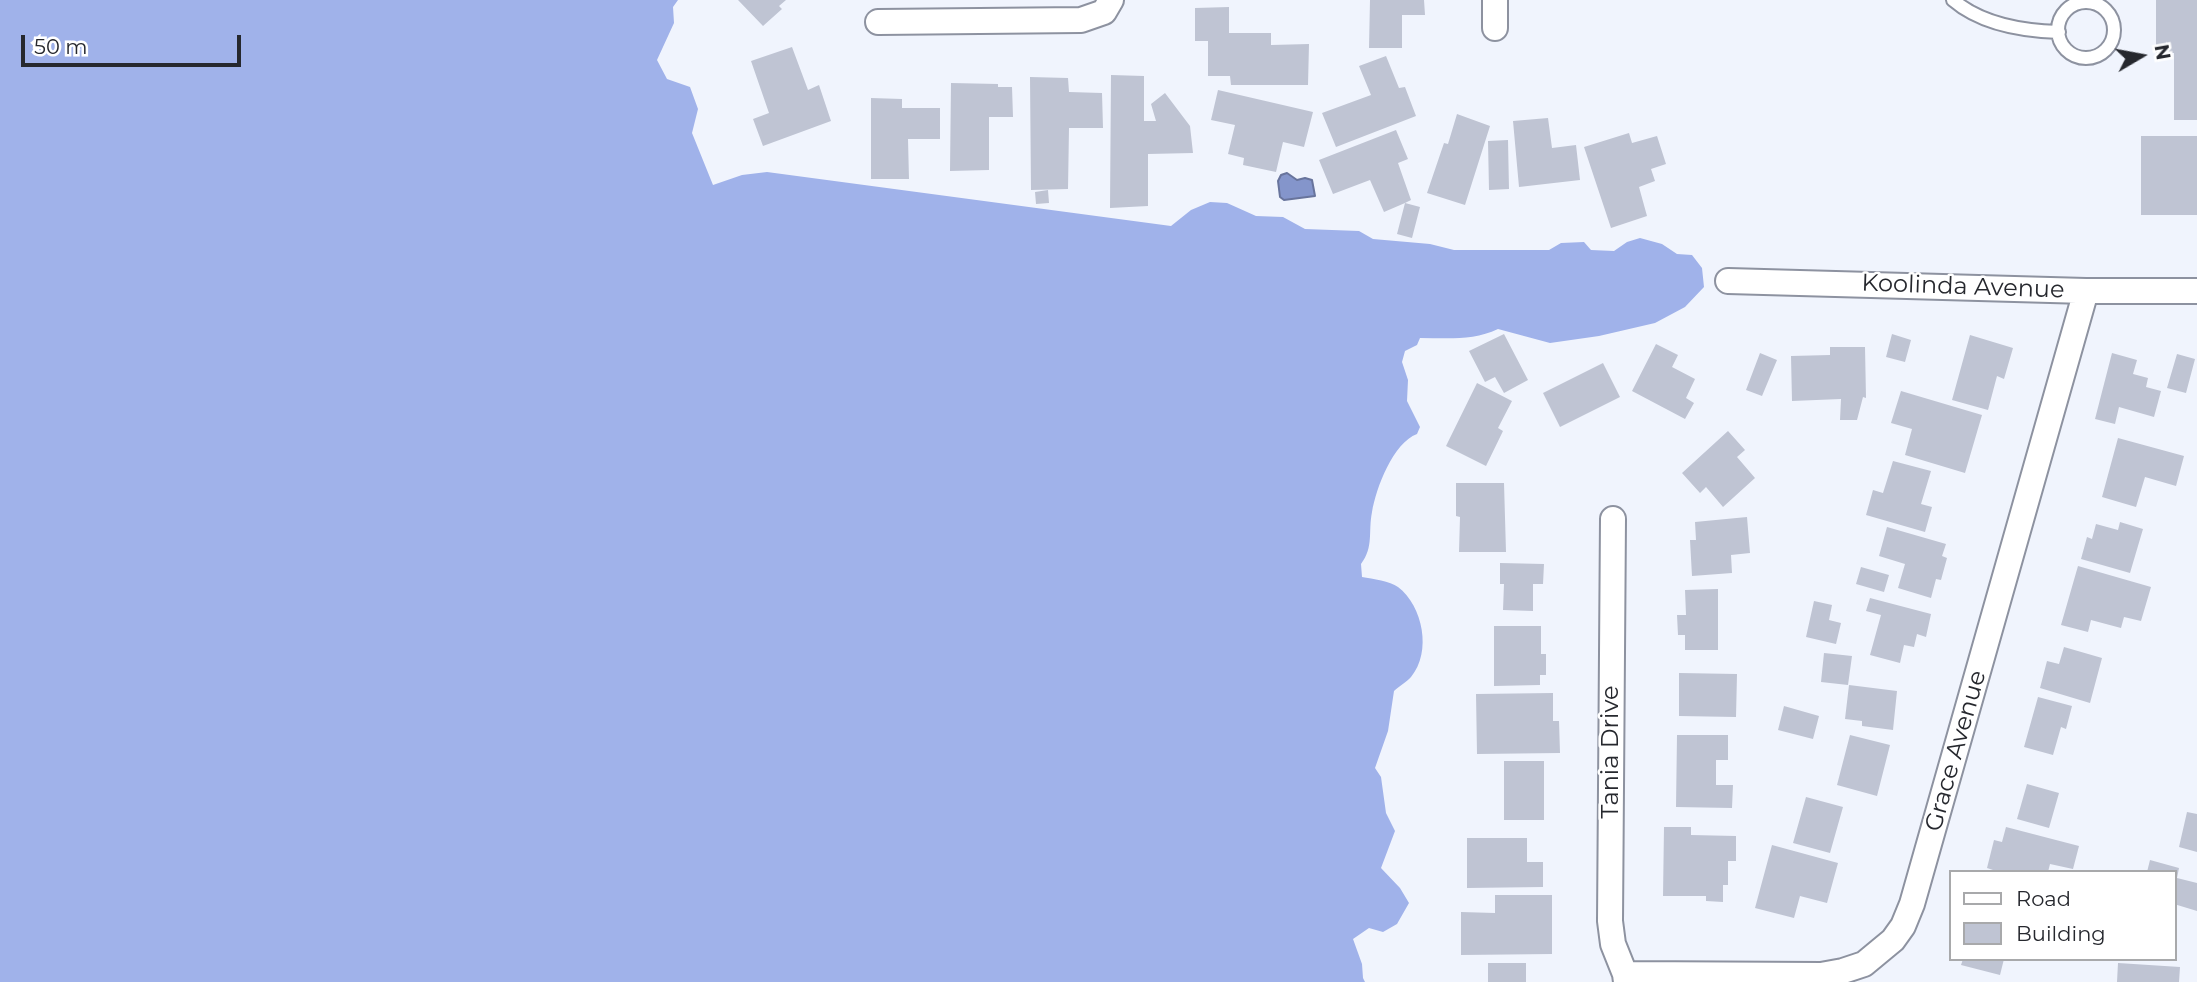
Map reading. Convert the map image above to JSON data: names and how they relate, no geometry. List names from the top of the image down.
{
  "streets": {
    "street": ["Koolinda Avenue", "Grace Avenue", "Tania Drive"]
  },
  "crossings": [
    ["Koolinda Avenue", "Grace Avenue"],
    ["Grace Avenue", "Tania Drive"]
  ],
  "legend": ["Road", "Building"],
  "scale_bar": "50 m",
  "north": "right"
}
